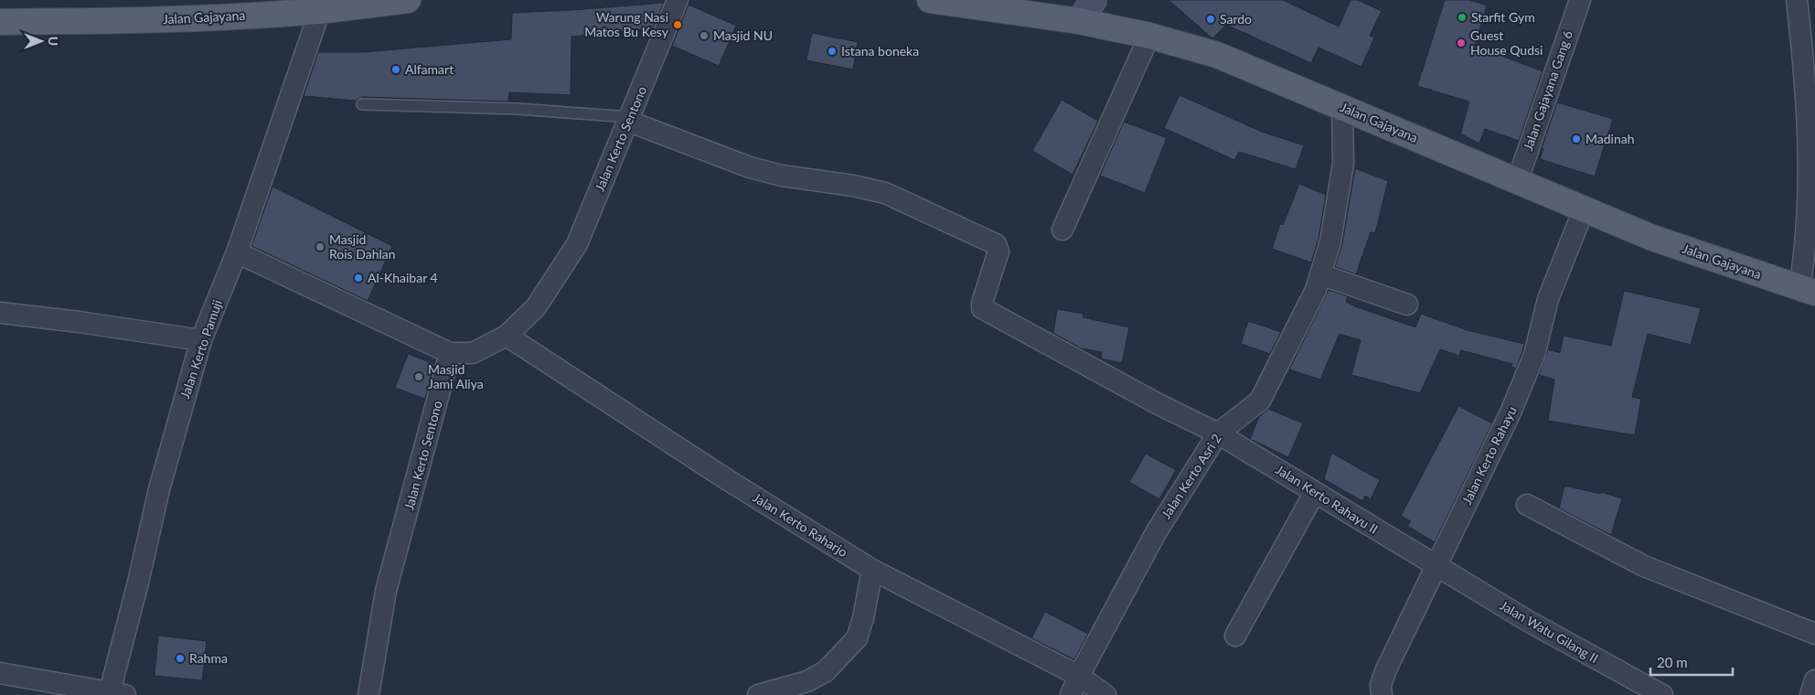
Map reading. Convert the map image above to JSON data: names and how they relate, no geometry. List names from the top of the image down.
{
  "streets": {
    "main road": ["Jalan Gajayana"],
    "street": [
      "Jalan Gajayana Gang 6",
      "Jalan Kerto Sentono",
      "Jalan Kerto Pamuji",
      "Jalan Kerto Rahayu",
      "Jalan Kerto Asri 2",
      "Jalan Kerto Rahayu II",
      "Jalan Kerto Raharjo",
      "Jalan Watu Gilang II"
    ]
  },
  "crossings": [
    ["Jalan Gajayana", "Jalan Gajayana Gang 6"],
    ["Jalan Gajayana", "Jalan Kerto Pamuji"],
    ["Jalan Gajayana", "Jalan Kerto Rahayu"],
    ["Jalan Gajayana", "Jalan Kerto Asri 2"],
    ["Jalan Kerto Sentono", "Jalan Kerto Rahayu II"],
    ["Jalan Kerto Sentono", "Jalan Kerto Raharjo"],
    ["Jalan Kerto Rahayu", "Jalan Kerto Rahayu II"],
    ["Jalan Kerto Rahayu", "Jalan Watu Gilang II"],
    ["Jalan Kerto Asri 2", "Jalan Kerto Rahayu II"],
    ["Jalan Kerto Asri 2", "Jalan Kerto Raharjo"],
    ["Jalan Kerto Rahayu II", "Jalan Watu Gilang II"]
  ],
  "places": [
    "Starfit Gym",
    "Sardo",
    "Warung Nasi Matos Bu Kesy",
    "Masjid NU",
    "Guest House Qudsi",
    "Istana boneka",
    "Alfamart",
    "Madinah",
    "Masjid Rois Dahlan",
    "Al-Khaibar 4",
    "Masjid Jami Aliya",
    "Rahma"
  ],
  "scale_bar": "20 m",
  "north": "right"
}
